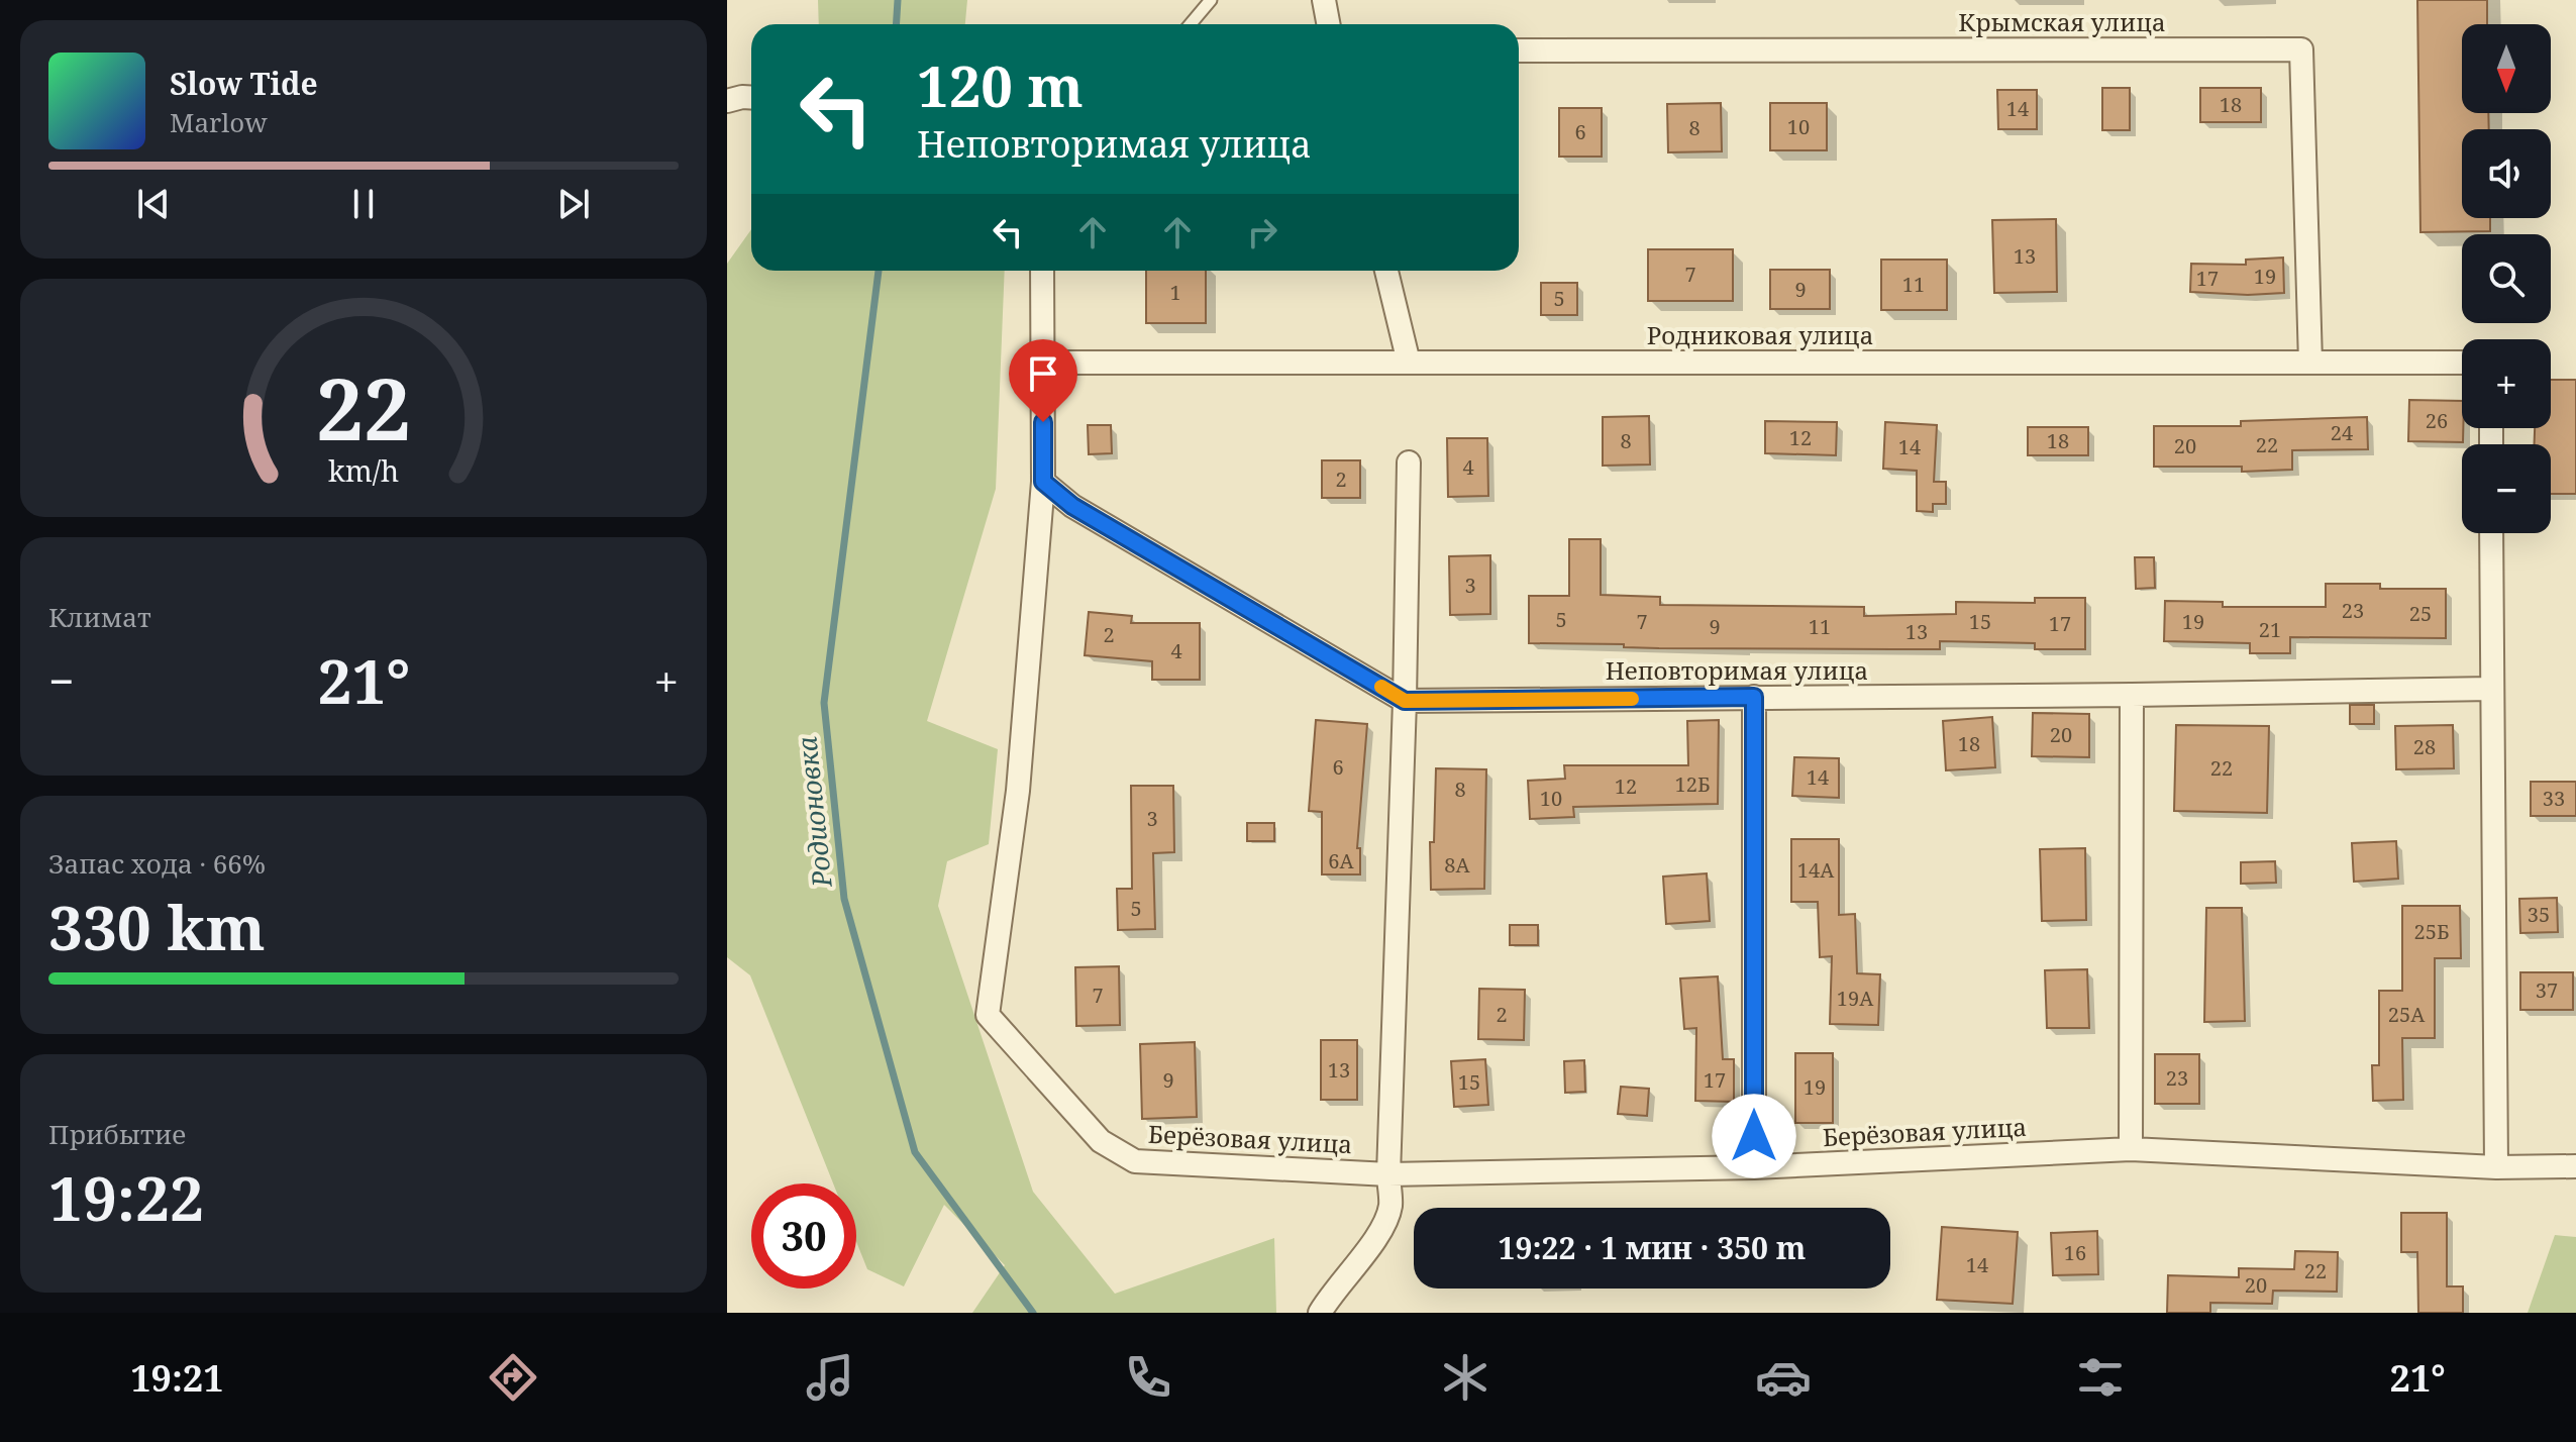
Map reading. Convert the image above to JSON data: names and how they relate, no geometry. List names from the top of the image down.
{
  "streets": {
    "street": [
      "Крымская улица",
      "Родниковая улица",
      "Неповторимая улица",
      "Берёзовая улица"
    ]
  },
  "crossings": [
    ["Крымская улица", "Родниковая улица"],
    ["Родниковая улица", "Берёзовая улица"]
  ],
  "water": ["Родионовка"],
  "house_numbers": [
    "18",
    "14",
    "10",
    "8",
    "6",
    "13",
    "7",
    "19",
    "17",
    "11",
    "9",
    "1",
    "5",
    "26",
    "24",
    "12",
    "8",
    "18",
    "22",
    "20",
    "14",
    "4",
    "2",
    "3",
    "23",
    "25",
    "5",
    "7",
    "15",
    "19",
    "17",
    "9",
    "11",
    "21",
    "13",
    "2",
    "4",
    "20",
    "18",
    "28",
    "6",
    "22",
    "14",
    "12Б",
    "12",
    "8",
    "10",
    "33",
    "3",
    "6А",
    "8А",
    "14А",
    "5",
    "35",
    "25Б",
    "37",
    "7",
    "19А",
    "2",
    "25А",
    "13",
    "23",
    "9",
    "17",
    "15",
    "19",
    "16",
    "14",
    "22",
    "20"
  ],
  "north": "bottom",
  "page": {
    "map_buttons": ["+", "−"],
    "turn": ["120 m", "Неповторимая улица"],
    "song": ["Slow Tide", "Marlow"],
    "tile": [
      "Климат",
      ["Запас хода · 66%", "330 km"],
      ["Прибытие", "19:22"]
    ],
    "heat": ["−", "21°", "+"],
    "limit": "30",
    "trip": "19:22 · 1 мин · 350 m",
    "tabs": ["19:21", "21°"],
    "gauge": ["22", "km/h"]
  }
}
